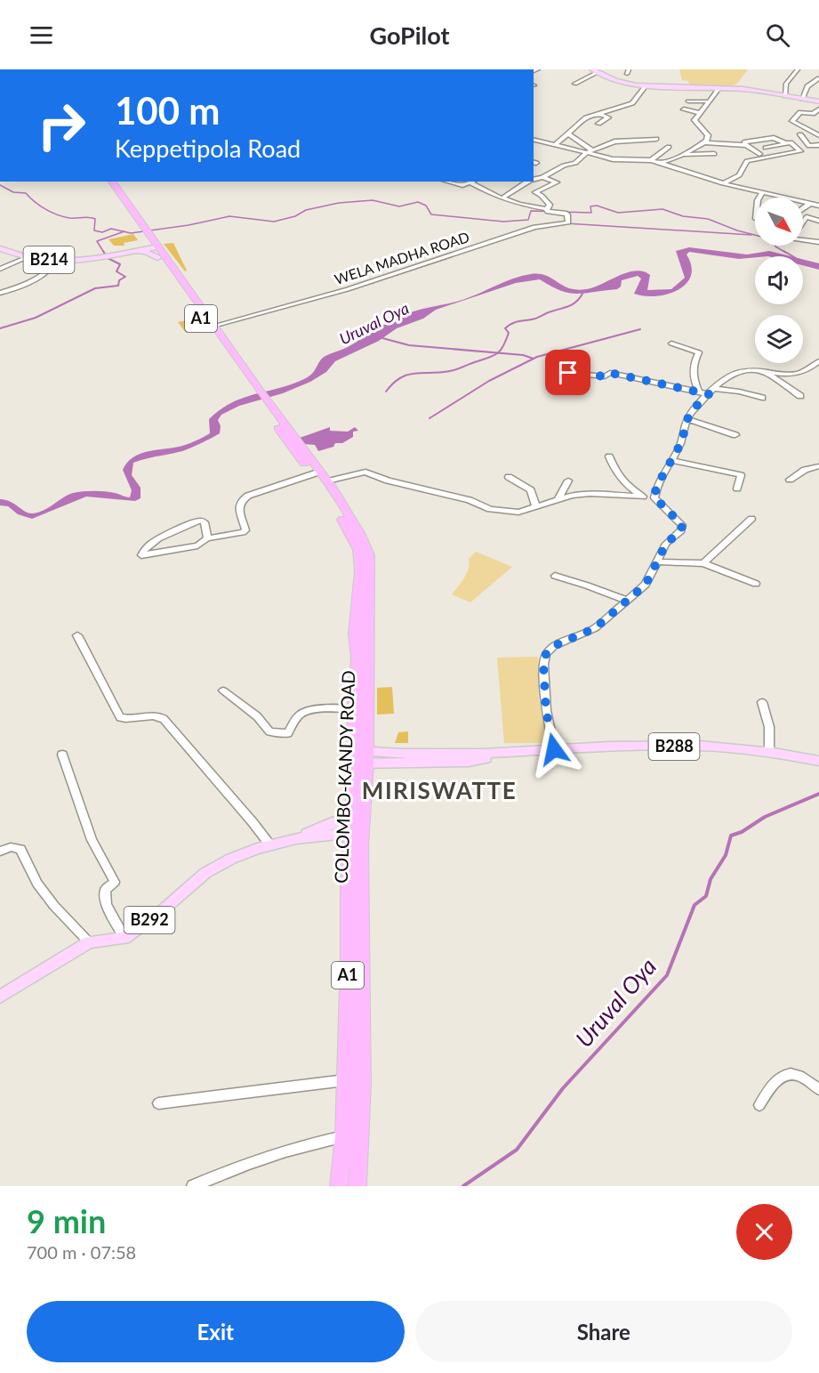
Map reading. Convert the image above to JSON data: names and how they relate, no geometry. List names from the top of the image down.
{
  "streets": {
    "highway": ["A1", "COLOMBO-KANDY ROAD"],
    "main road": ["B214", "B288", "B292"],
    "street": ["WELA MADHA ROAD"]
  },
  "crossings": [
    ["WELA MADHA ROAD", "COLOMBO-KANDY ROAD"],
    ["B214", "COLOMBO-KANDY ROAD"],
    ["B288", "COLOMBO-KANDY ROAD"],
    ["COLOMBO-KANDY ROAD", "B292"]
  ],
  "districts": ["MIRISWATTE"],
  "water": ["Uruval Oya"],
  "north": "bottom right",
  "page": {
    "header": "GoPilot",
    "turn": ["100 m", "Keppetipola Road"],
    "heading": ["9 min", "700 m · 07:58"],
    "buttons": ["Exit", "Share"]
  }
}
